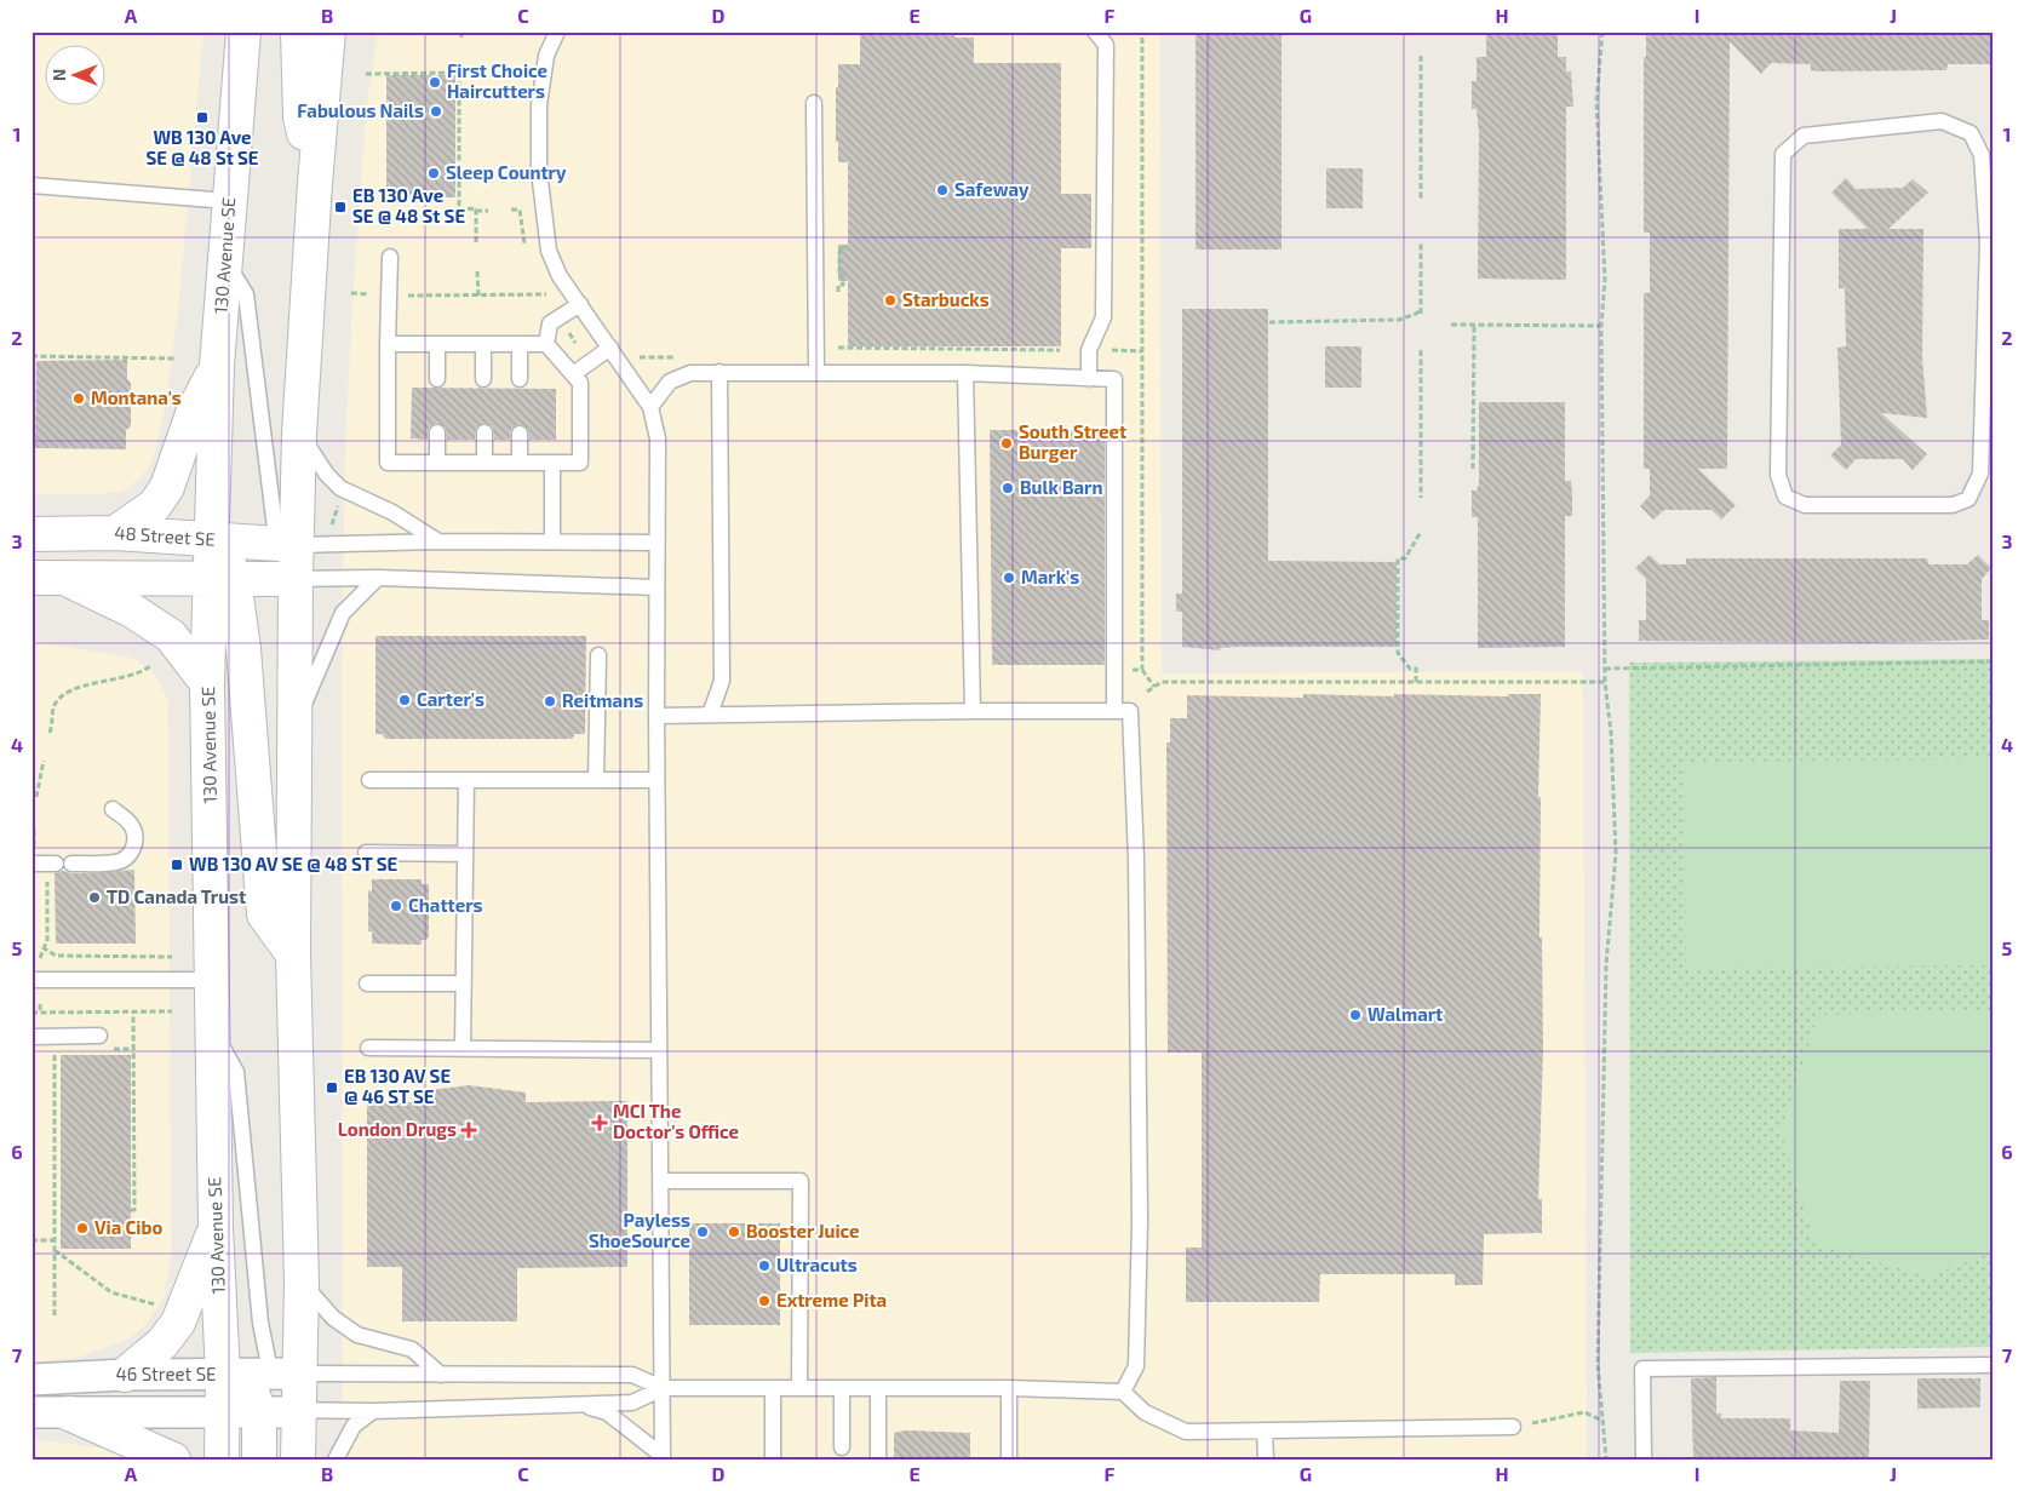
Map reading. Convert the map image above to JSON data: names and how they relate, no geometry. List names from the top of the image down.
{
  "streets": {
    "main road": ["130 Avenue SE", "48 Street SE"],
    "street": ["46 Street SE"]
  },
  "crossings": [
    ["130 Avenue SE", "48 Street SE"],
    ["130 Avenue SE", "46 Street SE"]
  ],
  "places": {
    "other": [
      "First Choice Haircutters",
      "Fabulous Nails",
      "Sleep Country",
      "Safeway",
      "Starbucks",
      "Montana's",
      "South Street Burger",
      "Bulk Barn",
      "Mark's",
      "Carter's",
      "Reitmans",
      "TD Canada Trust",
      "Chatters",
      "Walmart",
      "Via Cibo",
      "Payless ShoeSource",
      "Booster Juice",
      "Ultracuts",
      "Extreme Pita"
    ],
    "transit": [
      "WB 130 Ave SE @ 48 St SE",
      "EB 130 Ave SE @ 48 St SE",
      "WB 130 AV SE @ 48 ST SE",
      "EB 130 AV SE @ 46 ST SE"
    ],
    "health": ["MCI The Doctor's Office", "London Drugs"]
  },
  "north": "left",
  "grid": {
    "columns": [
      "A",
      "B",
      "C",
      "D",
      "E",
      "F",
      "G",
      "H",
      "I",
      "J"
    ],
    "rows": [
      "1",
      "2",
      "3",
      "4",
      "5",
      "6",
      "7"
    ]
  }
}
